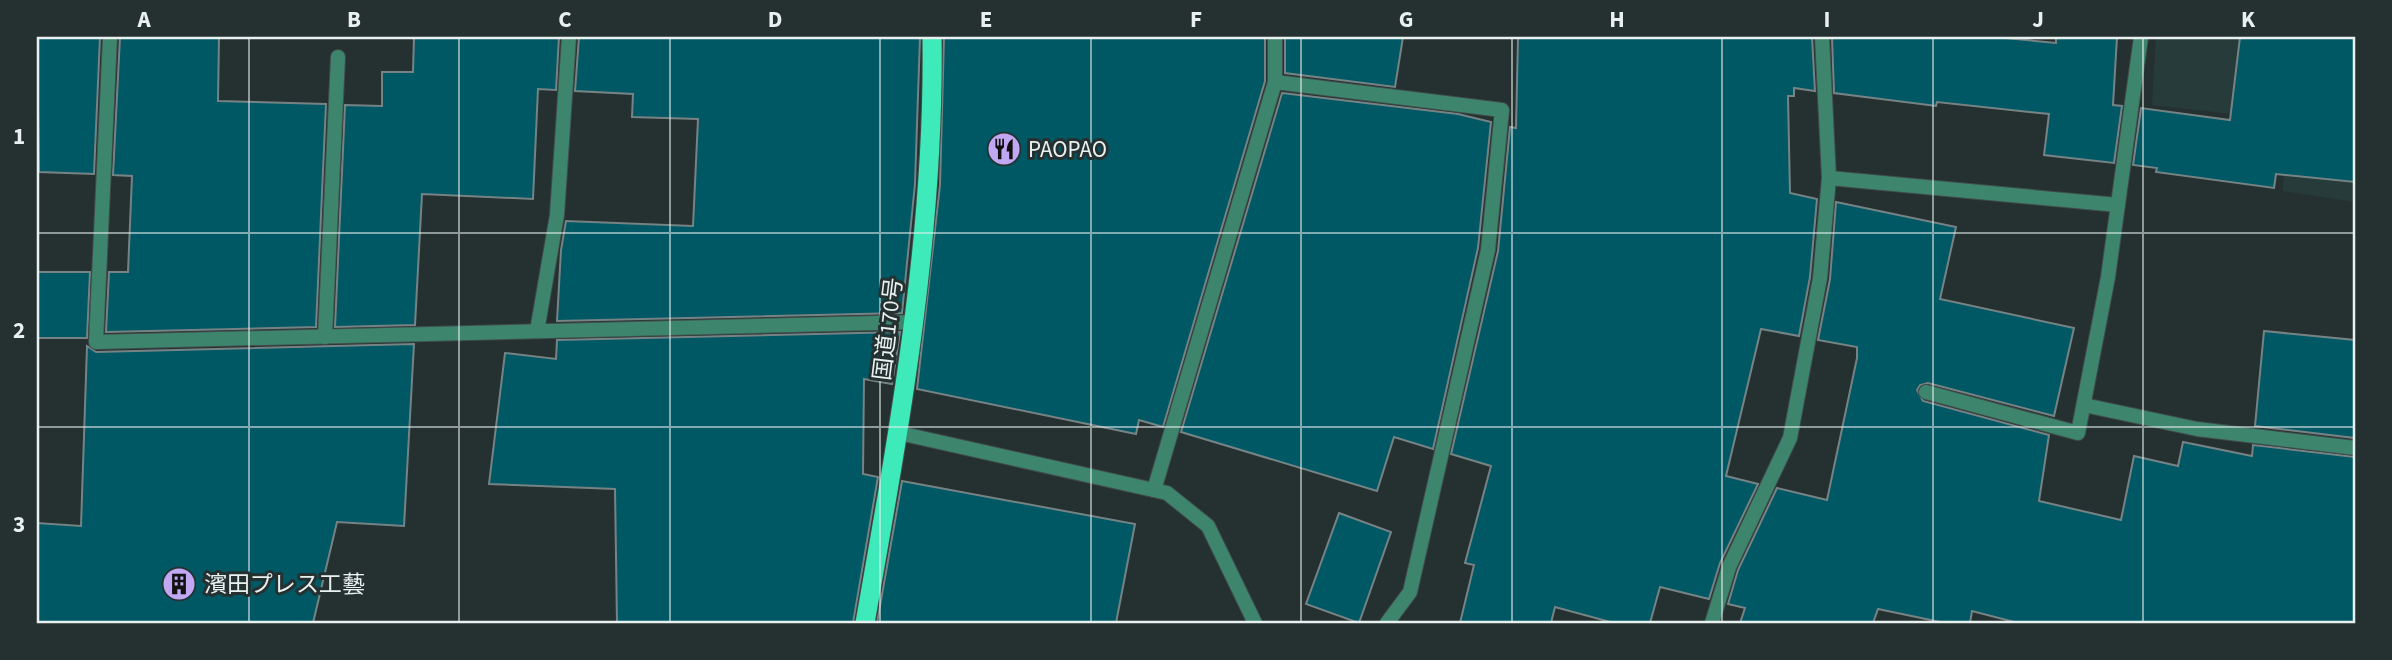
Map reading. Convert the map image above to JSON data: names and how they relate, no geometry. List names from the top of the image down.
{
  "streets": {
    "highway": ["国道170号"]
  },
  "places": {
    "restaurant": ["PAOPAO"],
    "building": ["濱田プレス工藝"]
  },
  "grid": {
    "columns": [
      "A",
      "B",
      "C",
      "D",
      "E",
      "F",
      "G",
      "H",
      "I",
      "J",
      "K"
    ],
    "rows": ["1", "2", "3"]
  }
}
